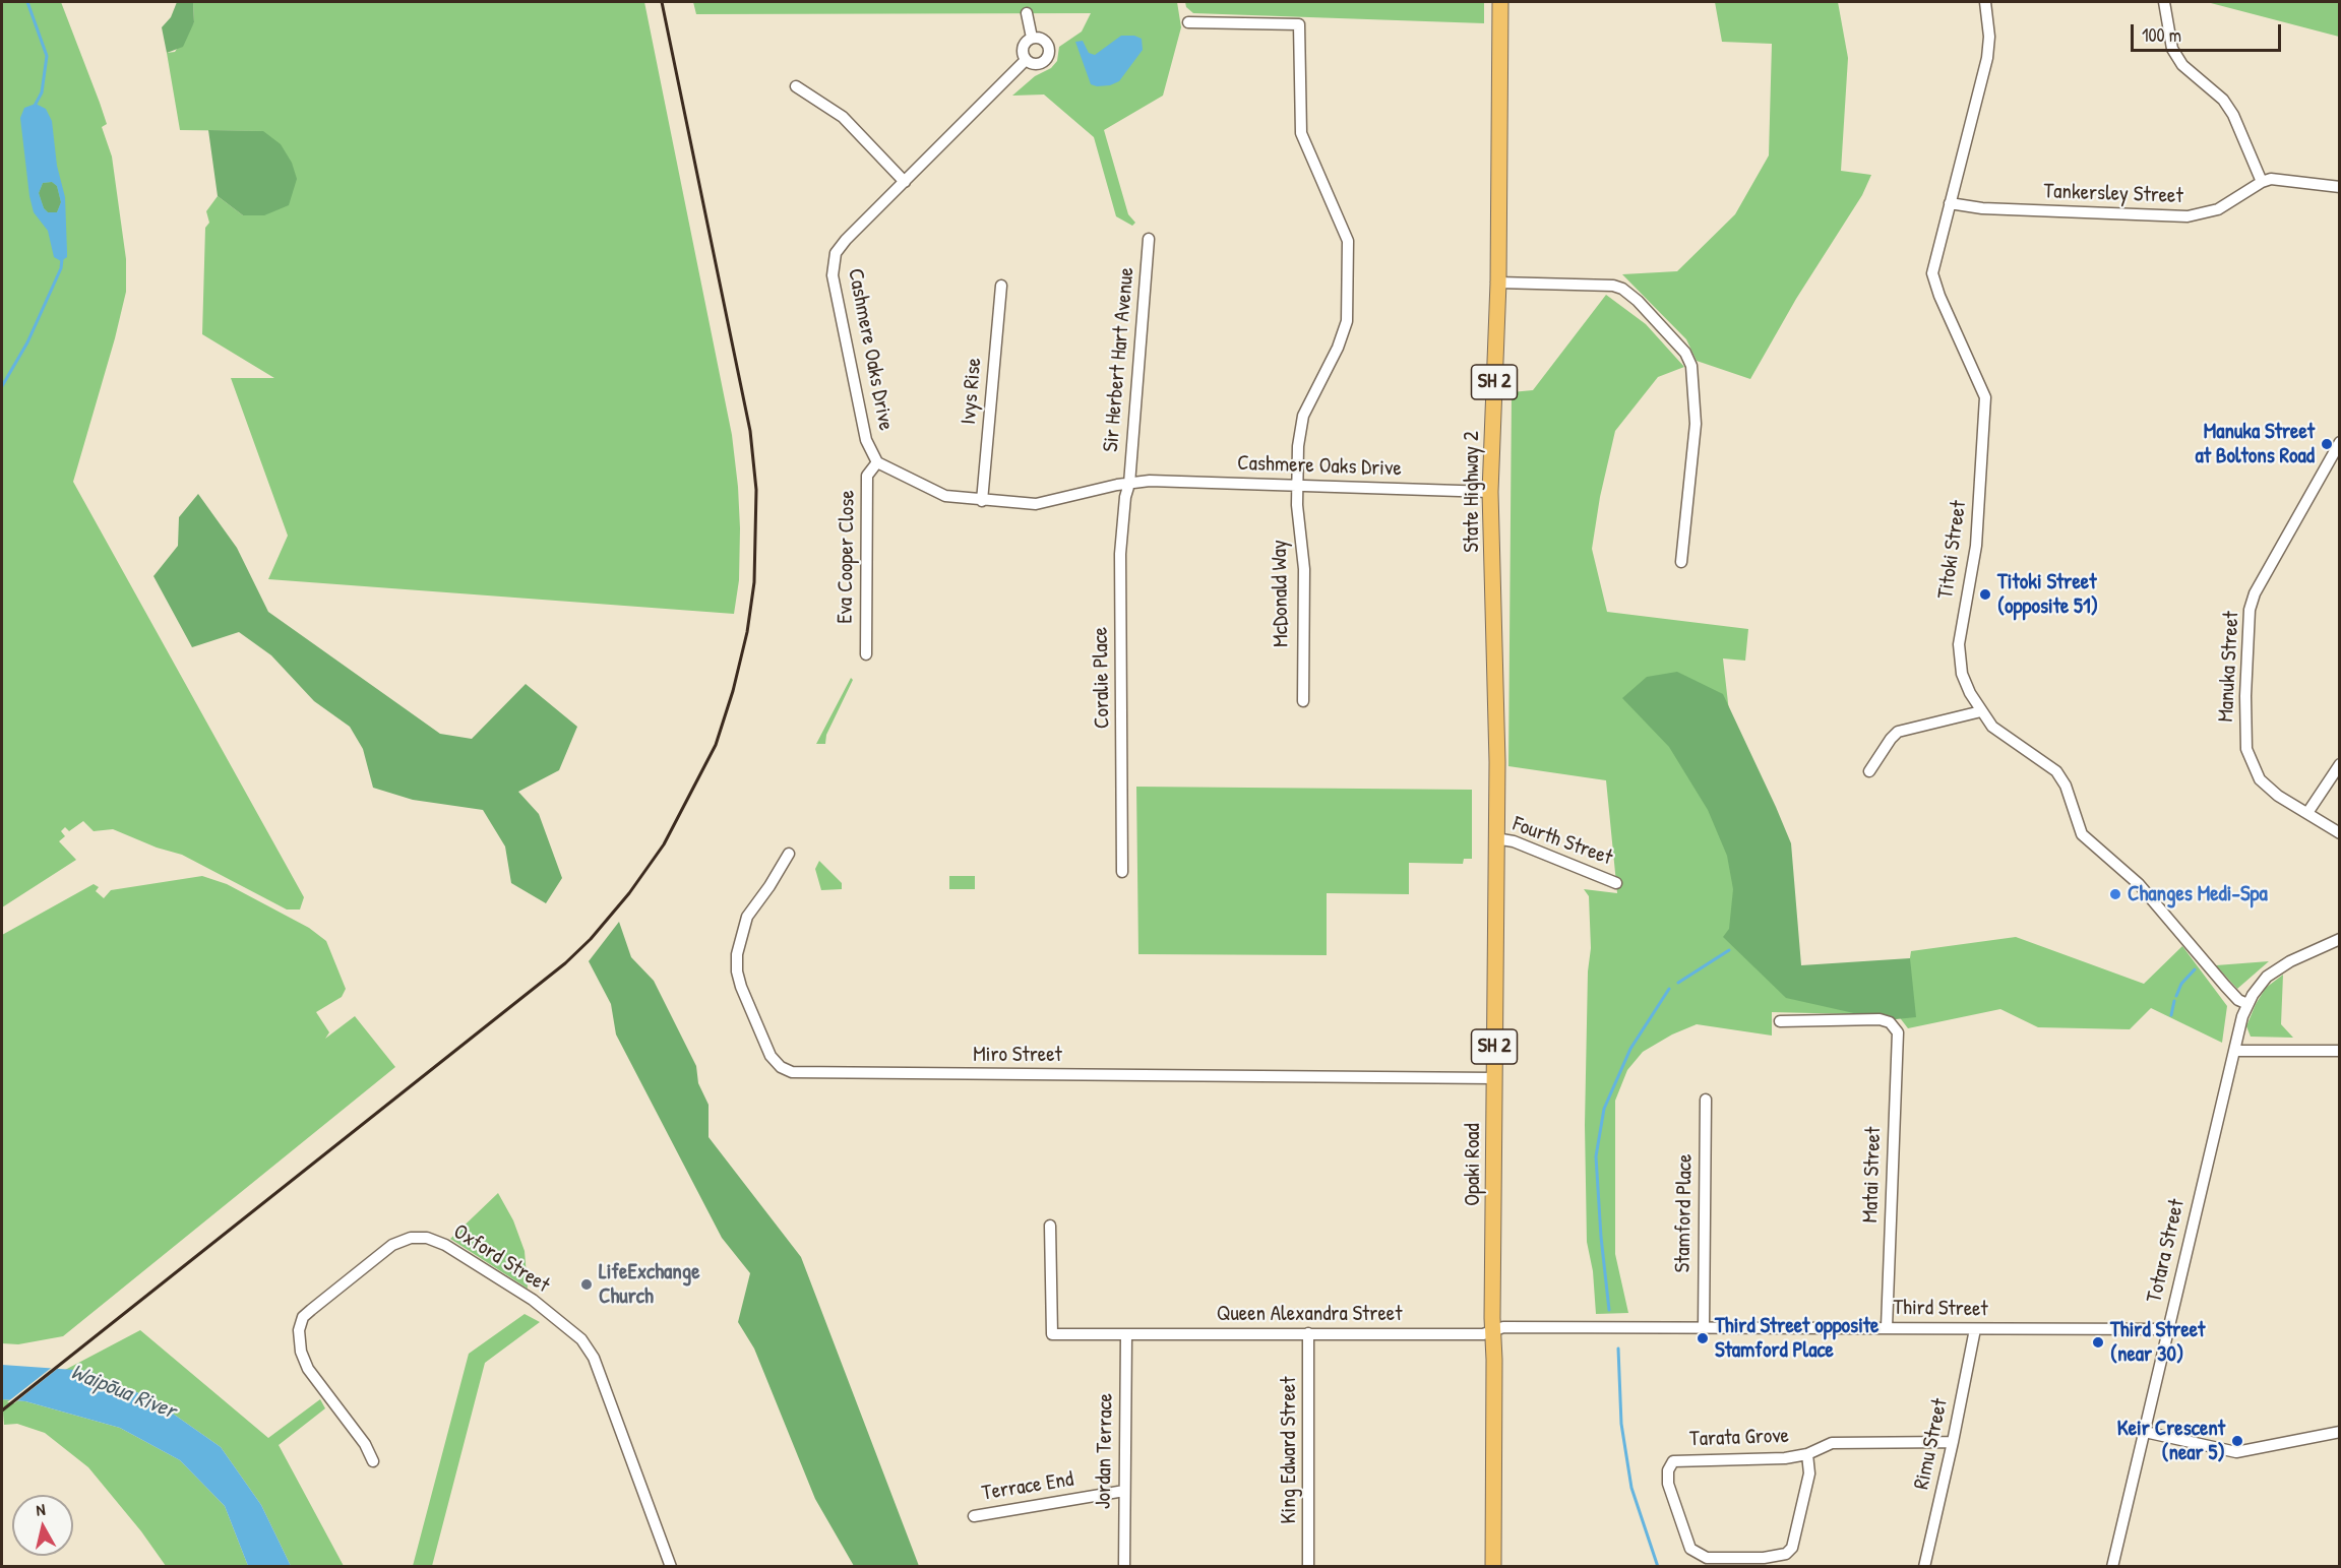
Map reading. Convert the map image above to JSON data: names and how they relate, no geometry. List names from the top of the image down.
{
  "streets": {
    "highway": ["SH 2", "State Highway 2", "Opaki Road"],
    "street": [
      "Tankersley Street",
      "Cashmere Oaks Drive",
      "Sir Herbert Hart Avenue",
      "Ivys Rise",
      "Titoki Street",
      "Eva Cooper Close",
      "McDonald Way",
      "Manuka Street",
      "Coralie Place",
      "Fourth Street",
      "Miro Street",
      "Matai Street",
      "Stamford Place",
      "Totara Street",
      "Oxford Street",
      "Third Street",
      "Queen Alexandra Street",
      "Tarata Grove",
      "Rimu Street",
      "King Edward Street",
      "Jordan Terrace",
      "Terrace End"
    ]
  },
  "crossings": [
    ["Tankersley Street", "Titoki Street"],
    ["Cashmere Oaks Drive", "Sir Herbert Hart Avenue"],
    ["Cashmere Oaks Drive", "Ivys Rise"],
    ["Cashmere Oaks Drive", "State Highway 2"],
    ["Cashmere Oaks Drive", "Eva Cooper Close"],
    ["Cashmere Oaks Drive", "McDonald Way"],
    ["Cashmere Oaks Drive", "Coralie Place"],
    ["Sir Herbert Hart Avenue", "Coralie Place"],
    ["State Highway 2", "Opaki Road"],
    ["Fourth Street", "Opaki Road"],
    ["Miro Street", "Opaki Road"],
    ["Opaki Road", "Third Street"],
    ["Opaki Road", "Queen Alexandra Street"],
    ["Matai Street", "Third Street"],
    ["Stamford Place", "Third Street"],
    ["Totara Street", "Third Street"],
    ["Third Street", "Queen Alexandra Street"],
    ["Third Street", "Rimu Street"],
    ["Queen Alexandra Street", "King Edward Street"],
    ["Queen Alexandra Street", "Jordan Terrace"],
    ["Tarata Grove", "Rimu Street"],
    ["Jordan Terrace", "Terrace End"]
  ],
  "water": ["Waipōua River"],
  "places": [
    "Manuka Street at Boltons Road",
    "Titoki Street (opposite 51)",
    "Changes Medi-Spa",
    "LifeExchange Church",
    "Third Street opposite Stamford Place",
    "Third Street (near 30)",
    "Keir Crescent (near 5)"
  ],
  "scale_bar": "100 m",
  "north": "top"
}
